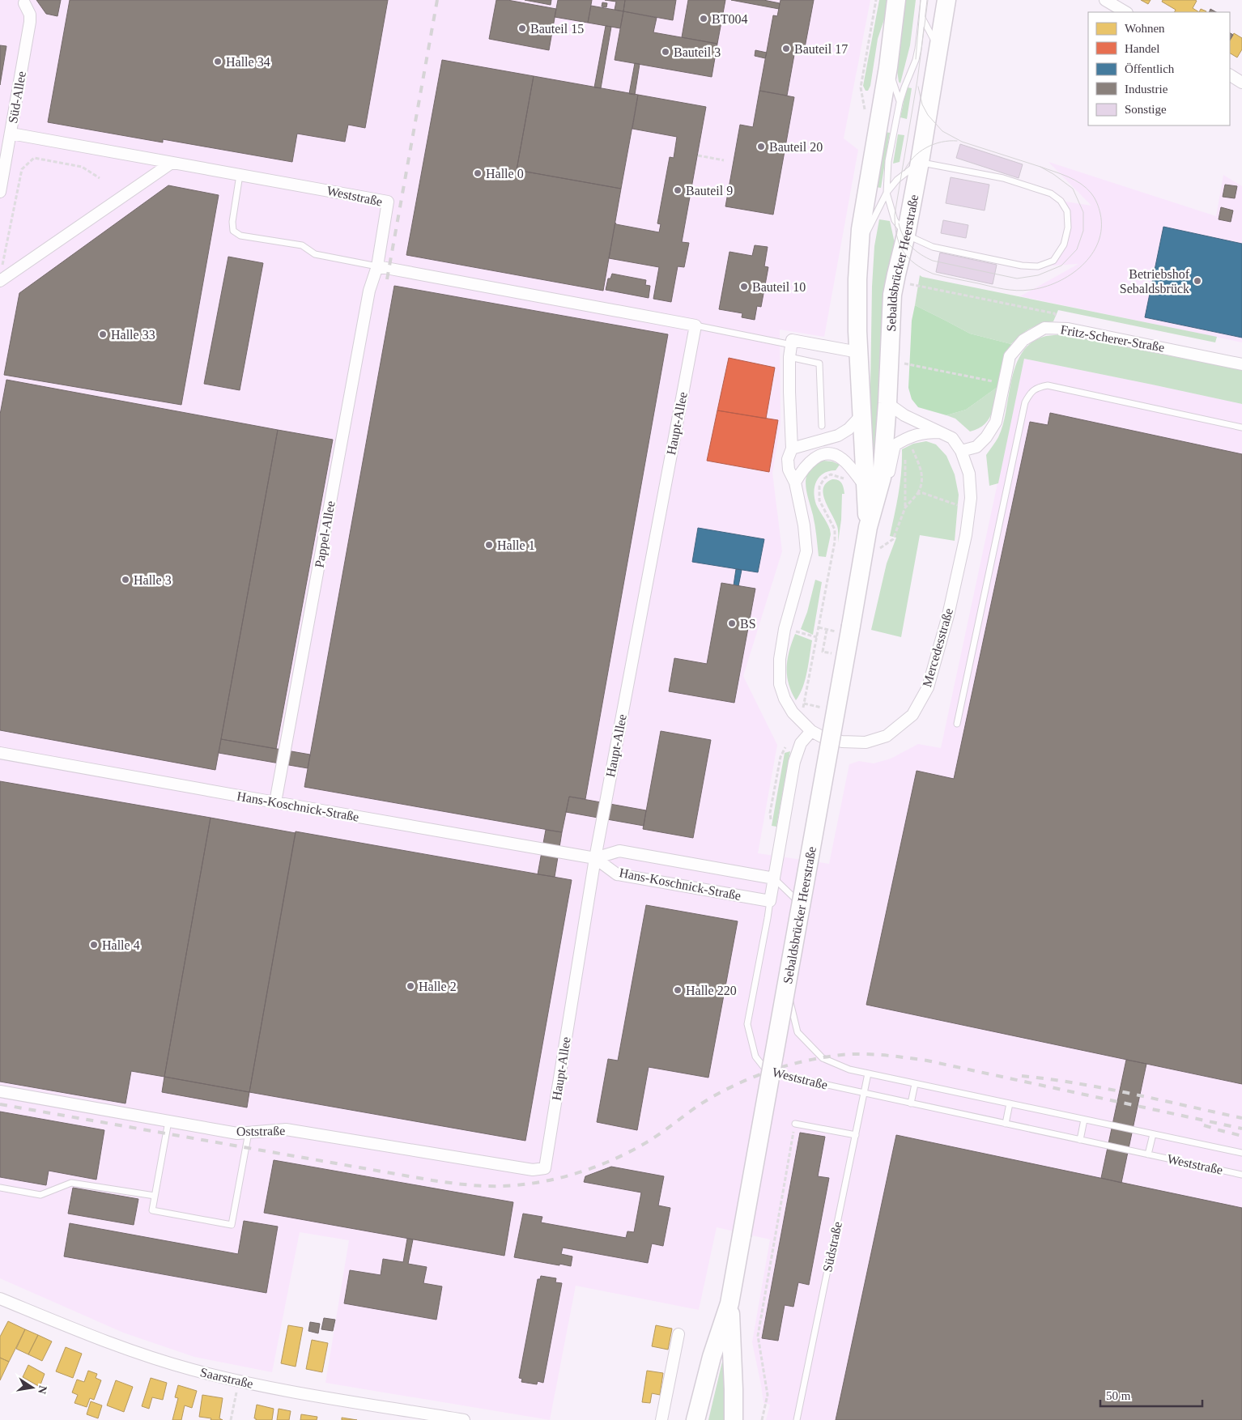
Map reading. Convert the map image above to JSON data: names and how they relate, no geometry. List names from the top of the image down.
{
  "streets": {
    "main road": ["Sebaldsbrücker Heerstraße"],
    "street": [
      "Süd-Allee",
      "Weststraße",
      "Fritz-Scherer-Straße",
      "Haupt-Allee",
      "Pappel-Allee",
      "Mercedesstraße",
      "Hans-Koschnick-Straße",
      "Oststraße",
      "Saarstraße"
    ],
    "lane": ["Südstraße"]
  },
  "crossings": [
    ["Süd-Allee", "Weststraße"],
    ["Weststraße", "Pappel-Allee"],
    ["Weststraße", "Hans-Koschnick-Straße"],
    ["Weststraße", "Südstraße"],
    ["Sebaldsbrücker Heerstraße", "Mercedesstraße"],
    ["Fritz-Scherer-Straße", "Mercedesstraße"],
    ["Haupt-Allee", "Hans-Koschnick-Straße"],
    ["Haupt-Allee", "Oststraße"],
    ["Pappel-Allee", "Hans-Koschnick-Straße"]
  ],
  "places": [
    "BT004",
    "Bauteil 15",
    "Bauteil 17",
    "Bauteil 3",
    "Halle 34",
    "Bauteil 20",
    "Halle 0",
    "Bauteil 9",
    "Betriebshof Sebaldsbrück",
    "Bauteil 10",
    "Halle 33",
    "Halle 1",
    "Halle 3",
    "BS",
    "Halle 4",
    "Halle 2",
    "Halle 220"
  ],
  "legend": [
    "Wohnen",
    "Handel",
    "Öffentlich",
    "Industrie",
    "Sonstige"
  ],
  "scale_bar": "50 m",
  "north": "right"
}
